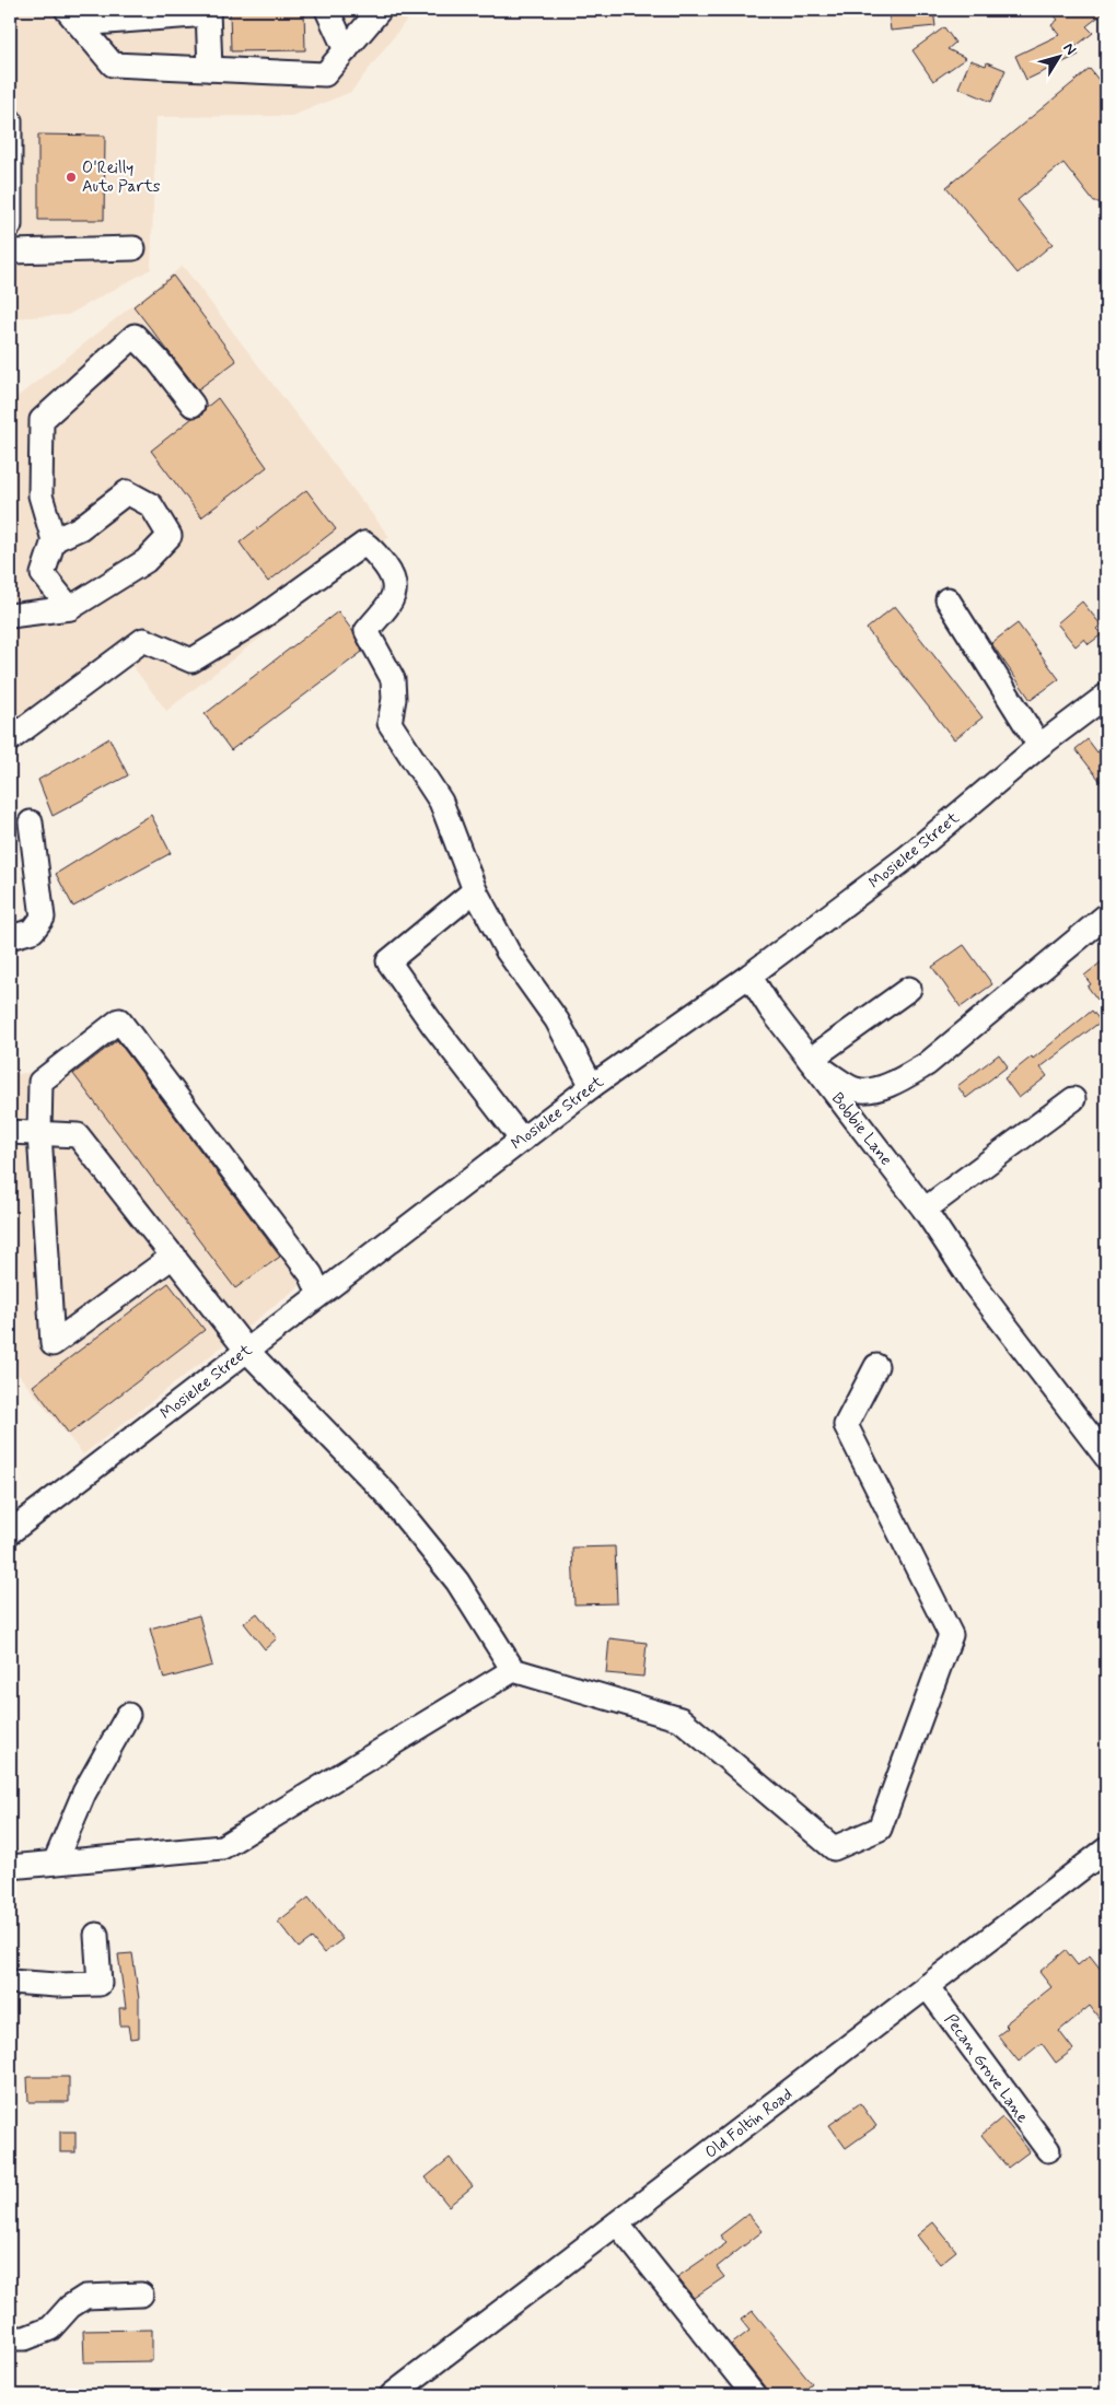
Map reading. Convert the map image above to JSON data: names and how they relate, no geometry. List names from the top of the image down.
{
  "streets": {
    "street": [
      "Mosielee Street",
      "Bobbie Lane",
      "Pecan Grove Lane",
      "Old Foltin Road"
    ]
  },
  "crossings": [
    ["Mosielee Street", "Bobbie Lane"],
    ["Pecan Grove Lane", "Old Foltin Road"]
  ],
  "places": ["O'Reilly Auto Parts"],
  "north": "top right"
}
